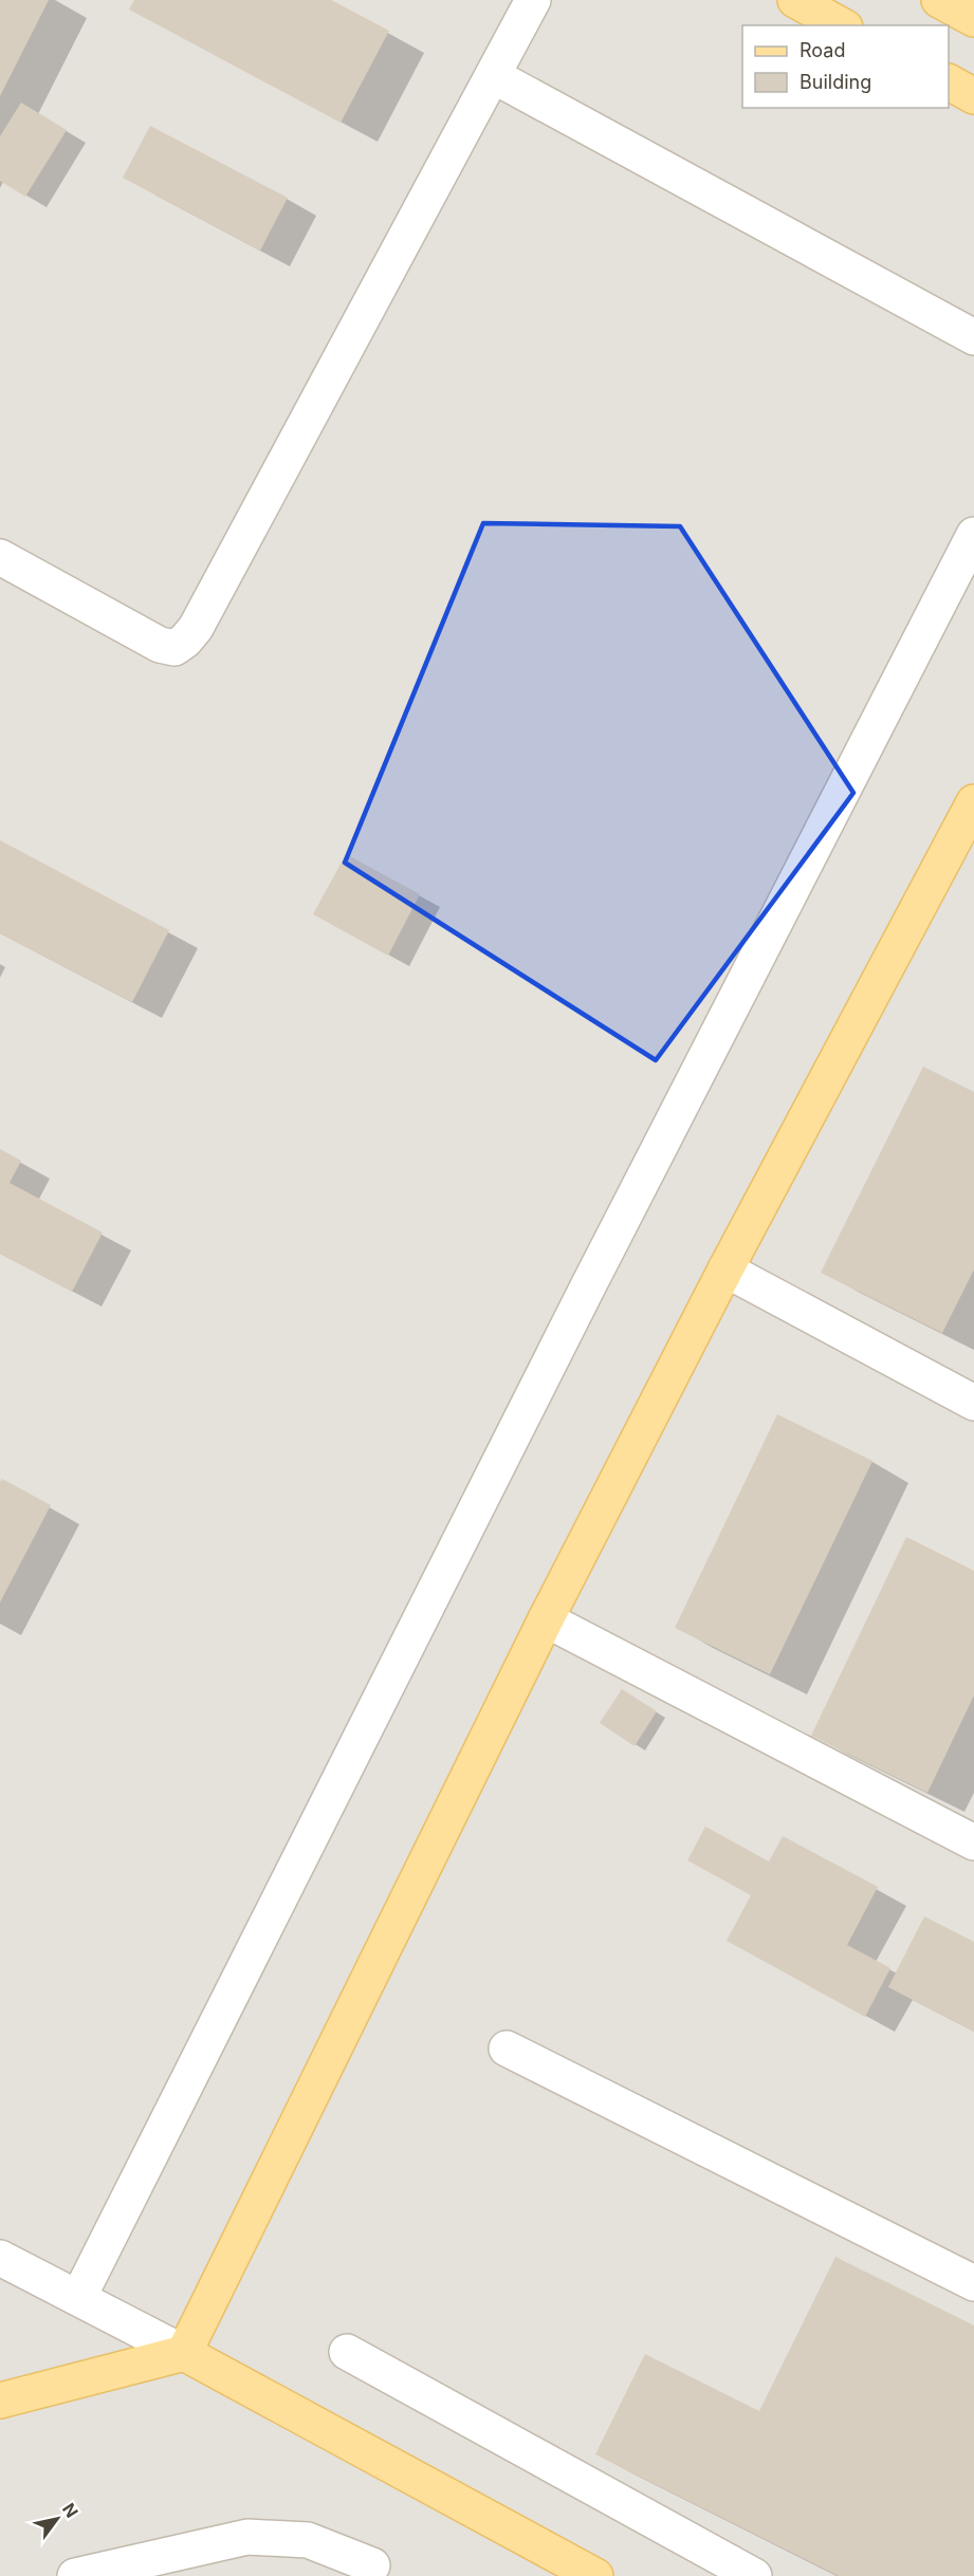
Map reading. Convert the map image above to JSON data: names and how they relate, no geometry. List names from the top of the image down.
{
  "legend": ["Road", "Building"],
  "north": "top right"
}
